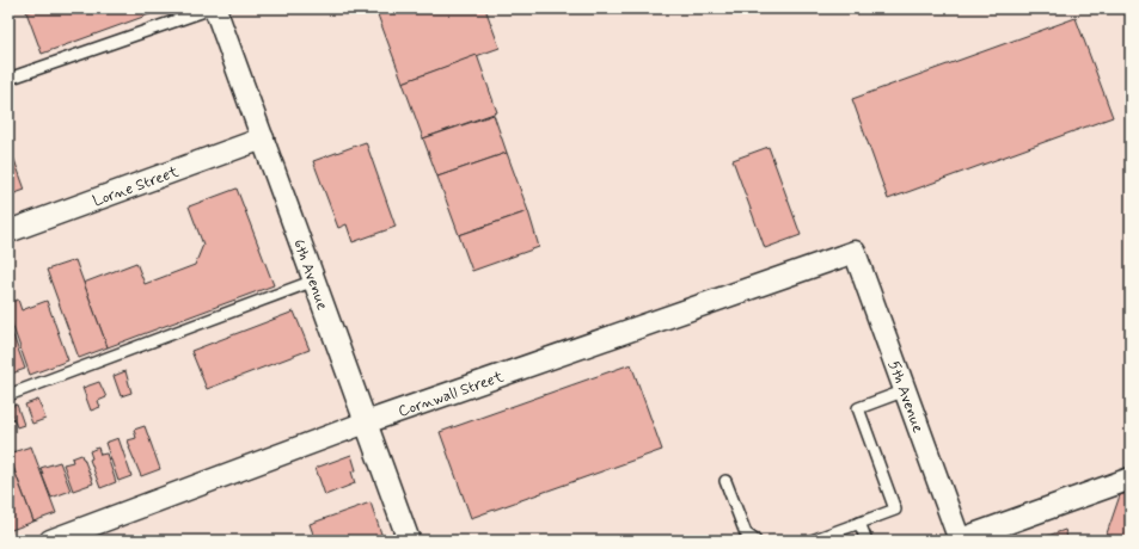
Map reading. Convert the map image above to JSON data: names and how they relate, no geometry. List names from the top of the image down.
{
  "streets": {
    "street": [
      "Lorne Street",
      "6th Avenue",
      "Cornwall Street",
      "5th Avenue"
    ]
  },
  "crossings": [
    ["Lorne Street", "6th Avenue"],
    ["6th Avenue", "Cornwall Street"],
    ["Cornwall Street", "5th Avenue"]
  ]
}
